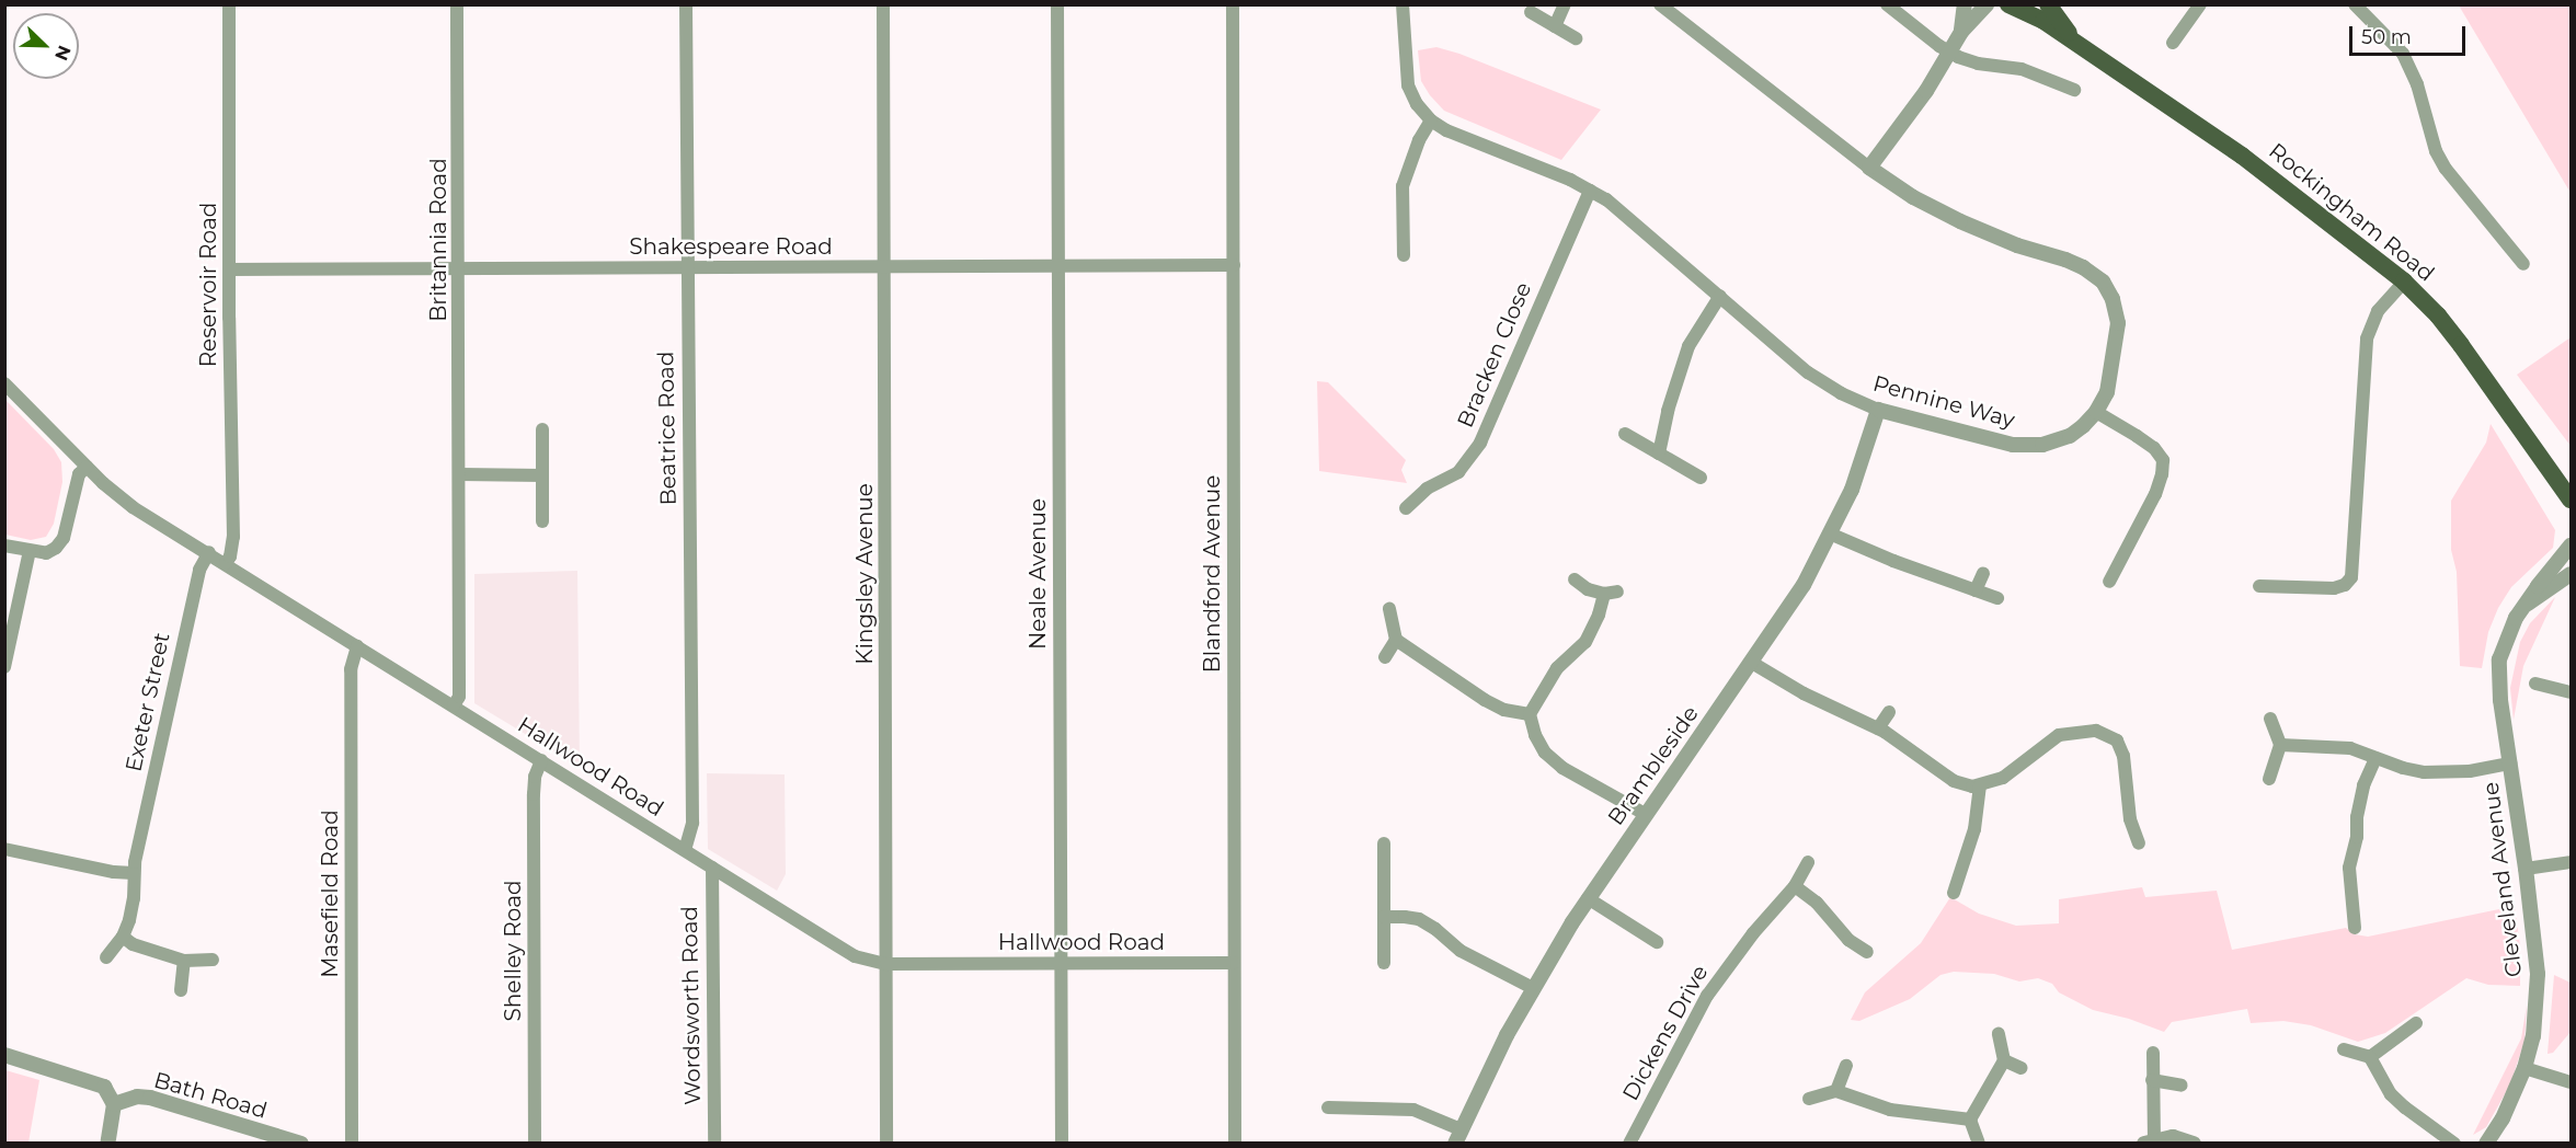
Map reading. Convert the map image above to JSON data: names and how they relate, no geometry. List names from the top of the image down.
{
  "streets": {
    "main road": ["Rockingham Road"],
    "street": [
      "Britannia Road",
      "Shakespeare Road",
      "Reservoir Road",
      "Bracken Close",
      "Pennine Way",
      "Beatrice Road",
      "Kingsley Avenue",
      "Neale Avenue",
      "Blandford Avenue",
      "Exeter Street",
      "Brambleside",
      "Hallwood Road",
      "Cleveland Avenue",
      "Masefield Road",
      "Shelley Road",
      "Wordsworth Road",
      "Dickens Drive",
      "Bath Road"
    ]
  },
  "crossings": [
    ["Britannia Road", "Shakespeare Road"],
    ["Britannia Road", "Hallwood Road"],
    ["Shakespeare Road", "Reservoir Road"],
    ["Shakespeare Road", "Beatrice Road"],
    ["Shakespeare Road", "Kingsley Avenue"],
    ["Shakespeare Road", "Neale Avenue"],
    ["Shakespeare Road", "Blandford Avenue"],
    ["Reservoir Road", "Hallwood Road"],
    ["Bracken Close", "Pennine Way"],
    ["Pennine Way", "Brambleside"],
    ["Beatrice Road", "Hallwood Road"],
    ["Kingsley Avenue", "Hallwood Road"],
    ["Neale Avenue", "Hallwood Road"],
    ["Blandford Avenue", "Hallwood Road"],
    ["Exeter Street", "Hallwood Road"],
    ["Hallwood Road", "Masefield Road"],
    ["Hallwood Road", "Shelley Road"],
    ["Hallwood Road", "Wordsworth Road"]
  ],
  "scale_bar": "50 m",
  "north": "bottom right"
}
